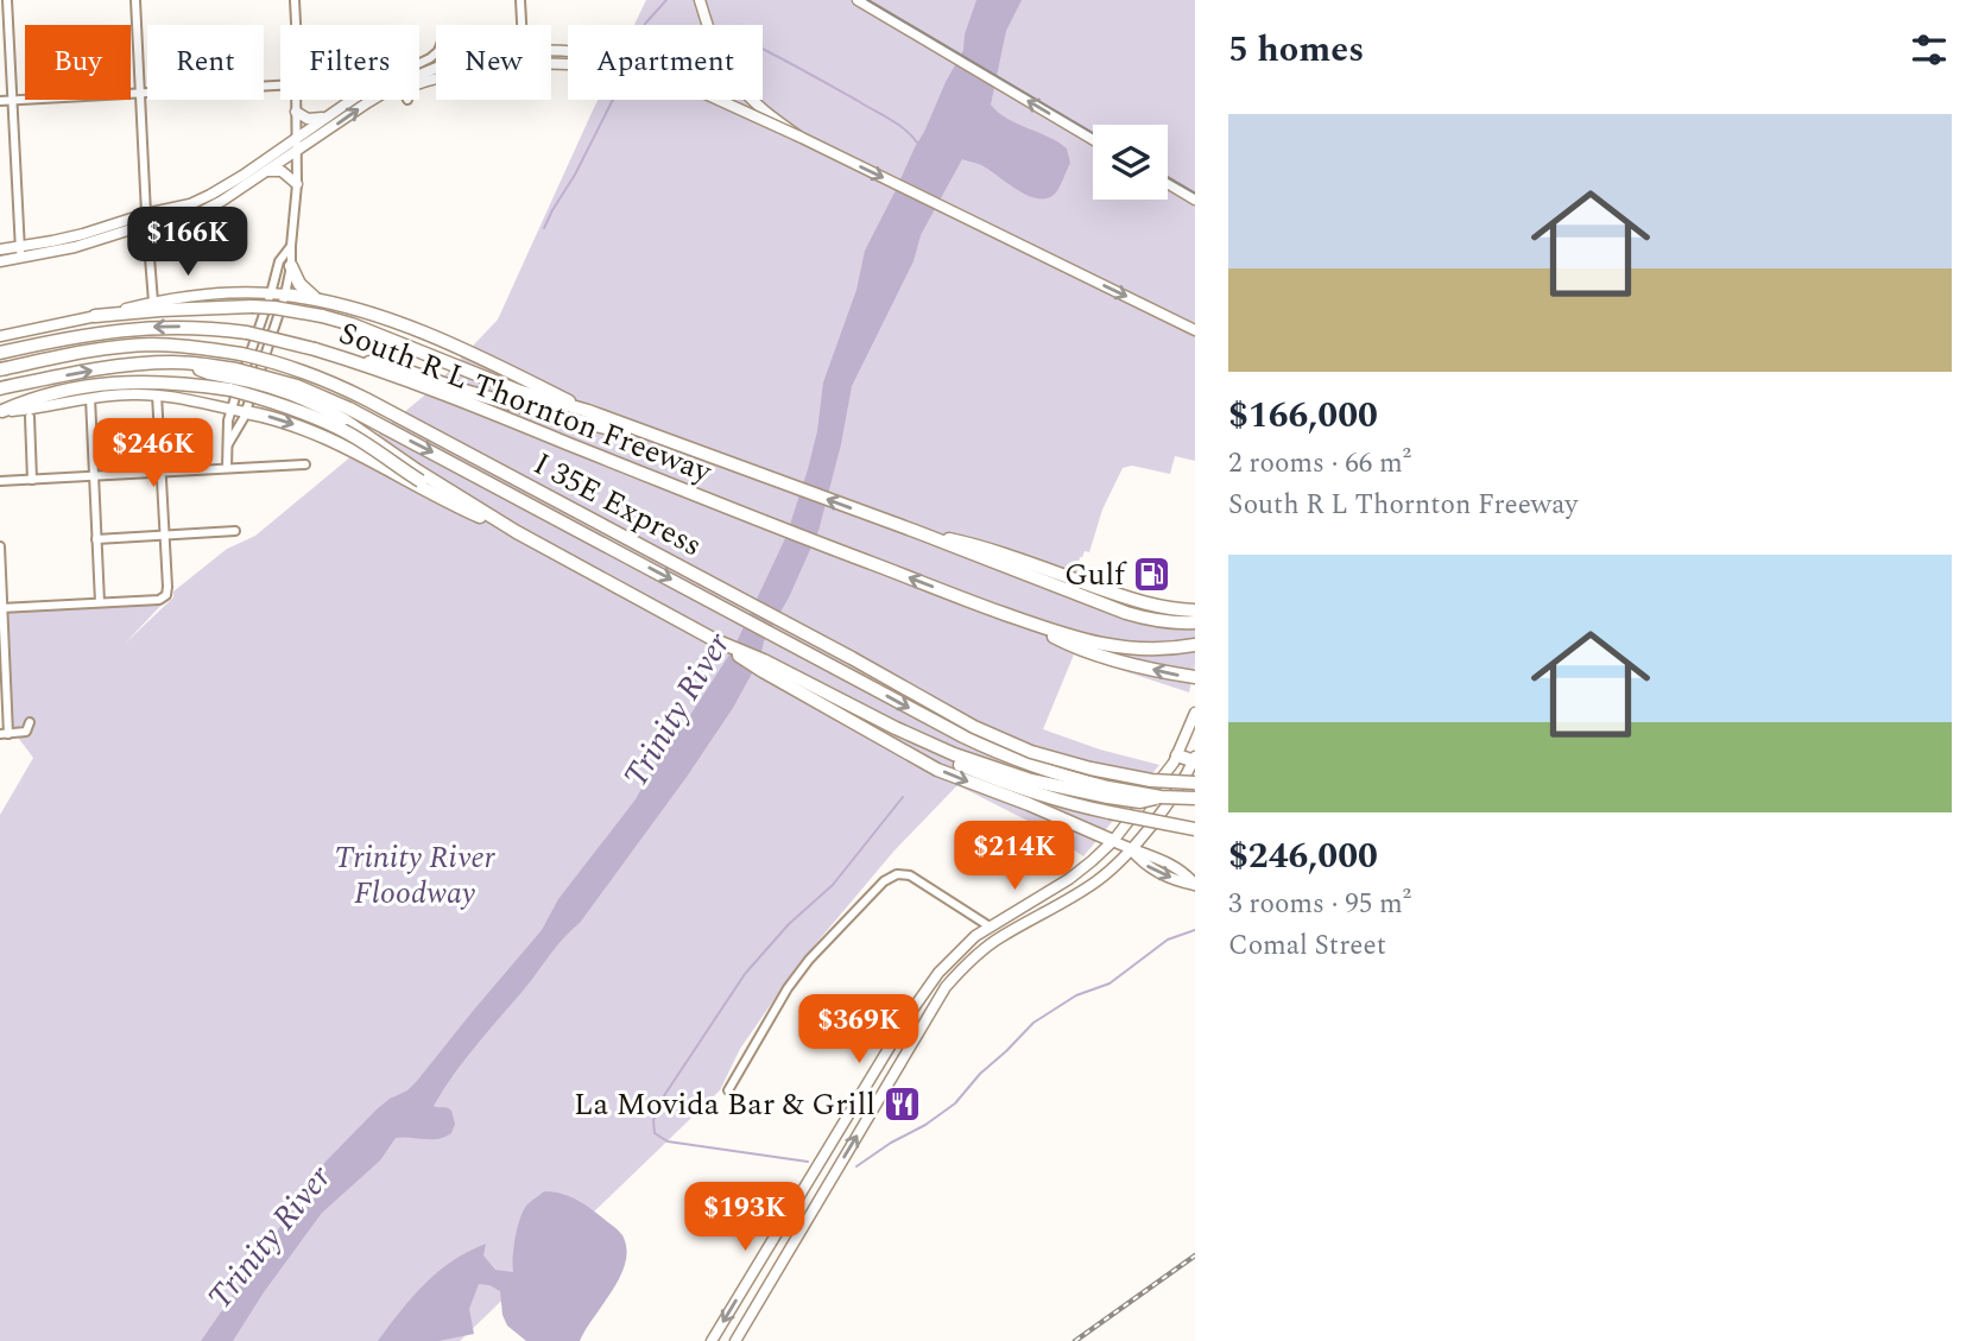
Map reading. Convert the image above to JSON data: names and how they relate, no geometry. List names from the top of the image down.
{
  "streets": {
    "highway": ["South R L Thornton Freeway", "I 35E Express"]
  },
  "water": ["Trinity River"],
  "parks": ["Trinity River Floodway"],
  "places": {
    "fuel station": ["Gulf"],
    "restaurant": ["La Movida Bar & Grill"]
  },
  "page": {
    "heading": "5 homes",
    "chip": [
      "Buy",
      "Rent",
      "Filters",
      "New",
      "Apartment"
    ],
    "list": [
      {
        "name": "$166,000",
        "note": "2 rooms · 66 m² · South R L Thornton Freeway"
      },
      {
        "name": "$246,000",
        "note": "3 rooms · 95 m² · Comal Street"
      }
    ],
    "price": [
      "$166K",
      "$246K",
      "$214K",
      "$369K",
      "$193K"
    ]
  }
}
